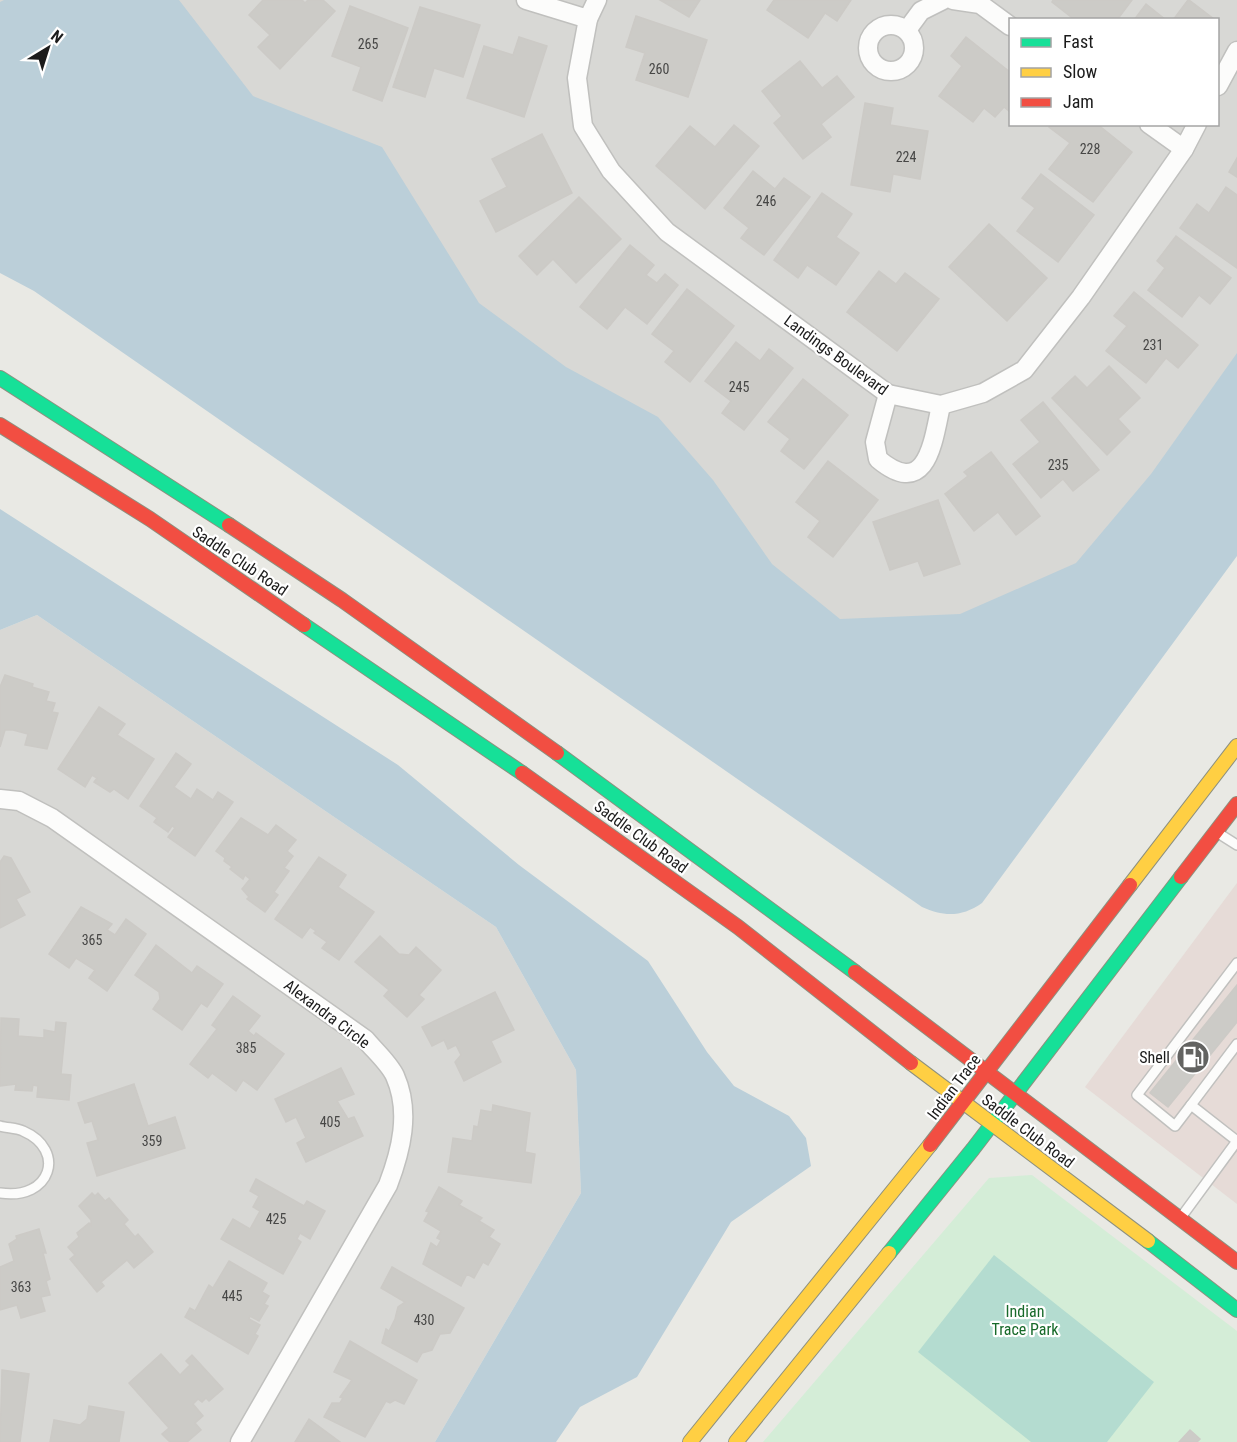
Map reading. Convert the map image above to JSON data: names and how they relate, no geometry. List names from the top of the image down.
{
  "streets": {
    "street": [
      "Landings Boulevard",
      "Saddle Club Road",
      "Alexandra Circle",
      "Indian Trace"
    ]
  },
  "crossings": [
    ["Saddle Club Road", "Indian Trace"]
  ],
  "parks": ["Indian Trace Park"],
  "places": {
    "fuel station": ["Shell"]
  },
  "house_numbers": [
    "265",
    "260",
    "228",
    "224",
    "246",
    "231",
    "245",
    "235",
    "365",
    "385",
    "405",
    "359",
    "425",
    "363",
    "445",
    "430"
  ],
  "legend": ["Fast", "Slow", "Jam"],
  "north": "top right"
}
